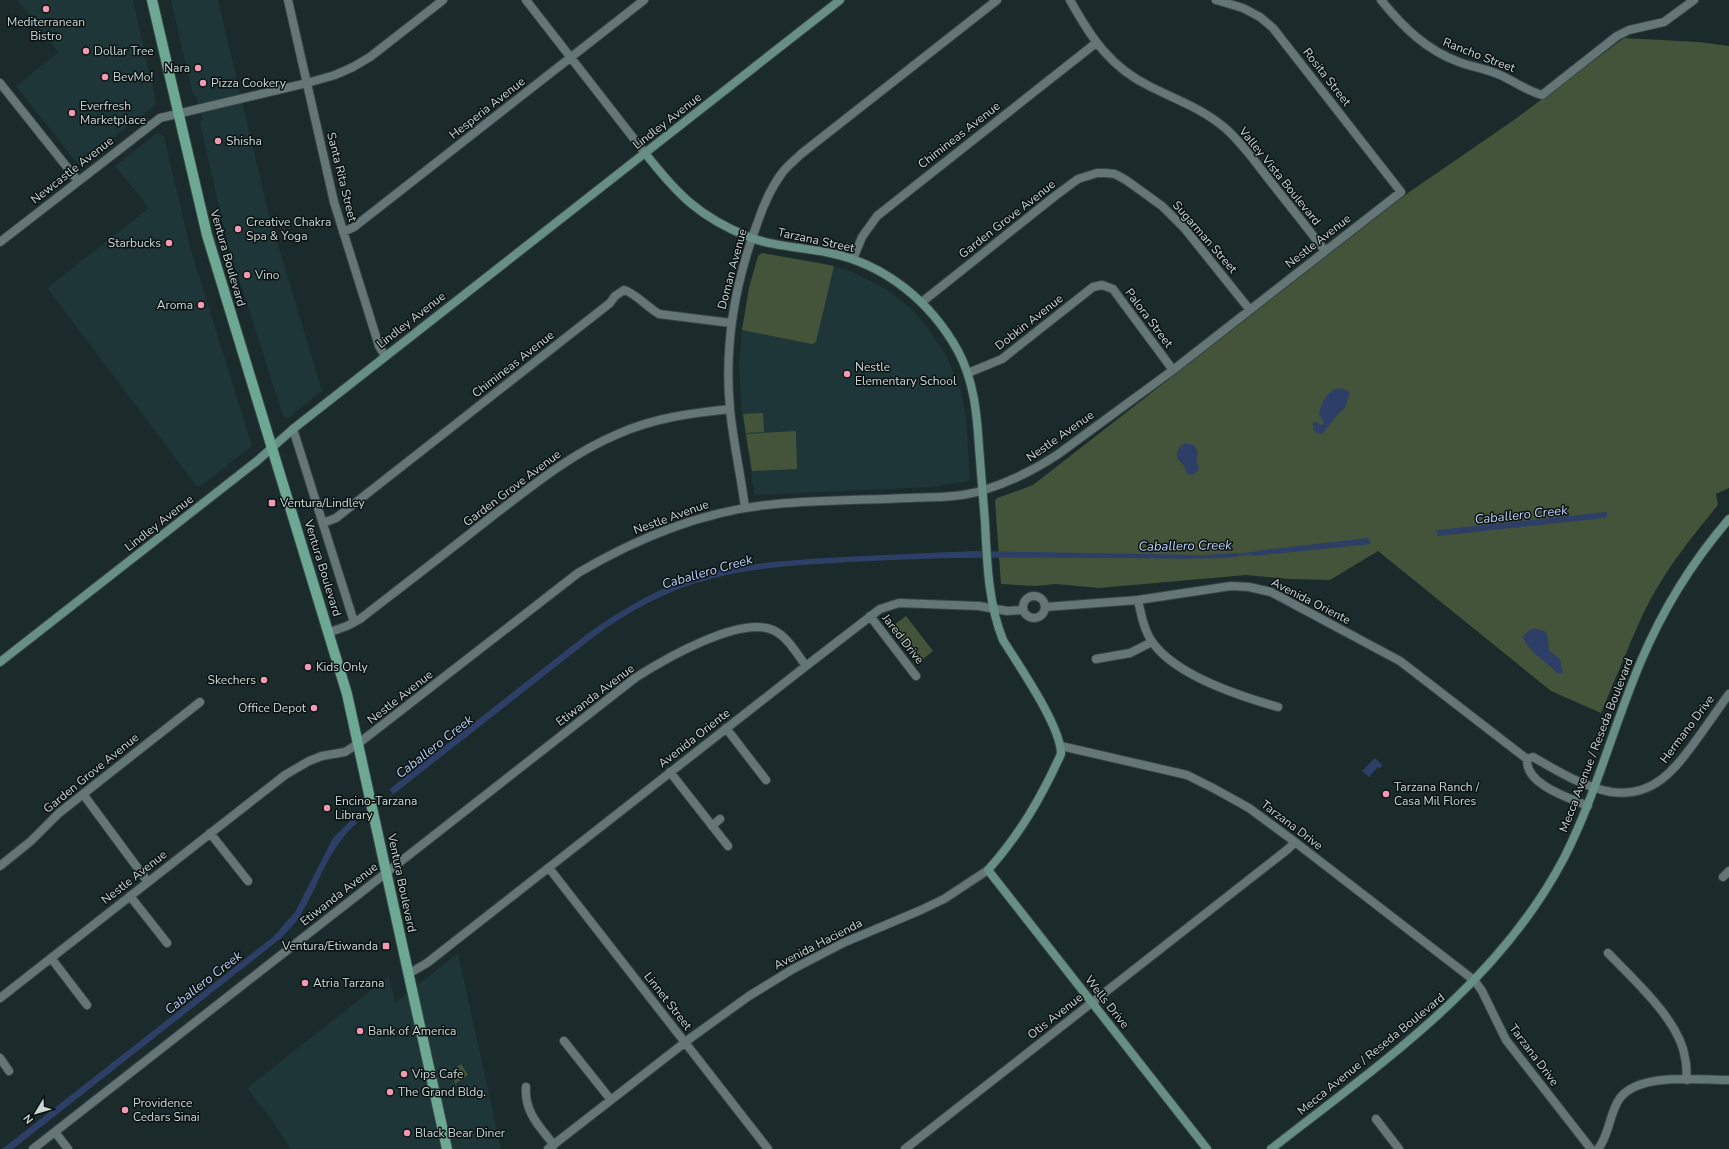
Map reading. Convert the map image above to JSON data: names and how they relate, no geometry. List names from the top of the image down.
{
  "streets": {
    "main road": ["Ventura Boulevard"],
    "street": [
      "Rancho Street",
      "Rosita Street",
      "Hesperia Avenue",
      "Lindley Avenue",
      "Chimineas Avenue",
      "Newcastle Avenue",
      "Valley Vista Boulevard",
      "Santa Rita Street",
      "Garden Grove Avenue",
      "Sugarman Street",
      "Tarzana Street",
      "Nestle Avenue",
      "Doman Avenue",
      "Palora Street",
      "Dobkin Avenue",
      "Avenida Oriente",
      "Jared Drive",
      "Etiwanda Avenue",
      "Hermano Drive",
      "Mecca Avenue / Reseda Boulevard",
      "Tarzana Drive",
      "Avenida Hacienda",
      "Linnet Street",
      "Wells Drive",
      "Otis Avenue"
    ]
  },
  "crossings": [
    ["Rosita Street", "Nestle Avenue"],
    ["Hesperia Avenue", "Santa Rita Street"],
    ["Hesperia Avenue", "Tarzana Street"],
    ["Lindley Avenue", "Santa Rita Street"],
    ["Lindley Avenue", "Tarzana Street"],
    ["Lindley Avenue", "Ventura Boulevard"],
    ["Chimineas Avenue", "Valley Vista Boulevard"],
    ["Chimineas Avenue", "Tarzana Street"],
    ["Chimineas Avenue", "Ventura Boulevard"],
    ["Chimineas Avenue", "Doman Avenue"],
    ["Newcastle Avenue", "Santa Rita Street"],
    ["Newcastle Avenue", "Ventura Boulevard"],
    ["Valley Vista Boulevard", "Nestle Avenue"],
    ["Garden Grove Avenue", "Sugarman Street"],
    ["Garden Grove Avenue", "Tarzana Street"],
    ["Garden Grove Avenue", "Ventura Boulevard"],
    ["Garden Grove Avenue", "Doman Avenue"],
    ["Sugarman Street", "Nestle Avenue"],
    ["Tarzana Street", "Nestle Avenue"],
    ["Tarzana Street", "Doman Avenue"],
    ["Tarzana Street", "Dobkin Avenue"],
    ["Tarzana Street", "Avenida Oriente"],
    ["Nestle Avenue", "Ventura Boulevard"],
    ["Nestle Avenue", "Doman Avenue"],
    ["Nestle Avenue", "Palora Street"],
    ["Ventura Boulevard", "Avenida Oriente"],
    ["Ventura Boulevard", "Etiwanda Avenue"],
    ["Palora Street", "Dobkin Avenue"],
    ["Avenida Oriente", "Jared Drive"],
    ["Avenida Oriente", "Etiwanda Avenue"],
    ["Avenida Oriente", "Hermano Drive"],
    ["Avenida Oriente", "Mecca Avenue / Reseda Boulevard"],
    ["Avenida Oriente", "Linnet Street"],
    ["Hermano Drive", "Mecca Avenue / Reseda Boulevard"],
    ["Mecca Avenue / Reseda Boulevard", "Tarzana Drive"],
    ["Tarzana Drive", "Avenida Hacienda"],
    ["Tarzana Drive", "Otis Avenue"],
    ["Avenida Hacienda", "Linnet Street"],
    ["Avenida Hacienda", "Wells Drive"],
    ["Wells Drive", "Otis Avenue"]
  ],
  "water": ["Caballero Creek"],
  "places": {
    "other": [
      "Mediterranean Bistro",
      "Dollar Tree",
      "Nara",
      "BevMo!",
      "Pizza Cookery",
      "Everfresh Marketplace",
      "Shisha",
      "Creative Chakra Spa & Yoga",
      "Starbucks",
      "Vino",
      "Aroma",
      "Nestle Elementary School",
      "Kids Only",
      "Skechers",
      "Office Depot",
      "Tarzana Ranch / Casa Mil Flores",
      "Encino-Tarzana Library",
      "Atria Tarzana",
      "Bank of America",
      "Vips Cafe",
      "The Grand Bldg.",
      "Providence Cedars Sinai",
      "Black Bear Diner"
    ],
    "transit": ["Ventura/Lindley", "Ventura/Etiwanda"]
  },
  "north": "bottom left"
}
